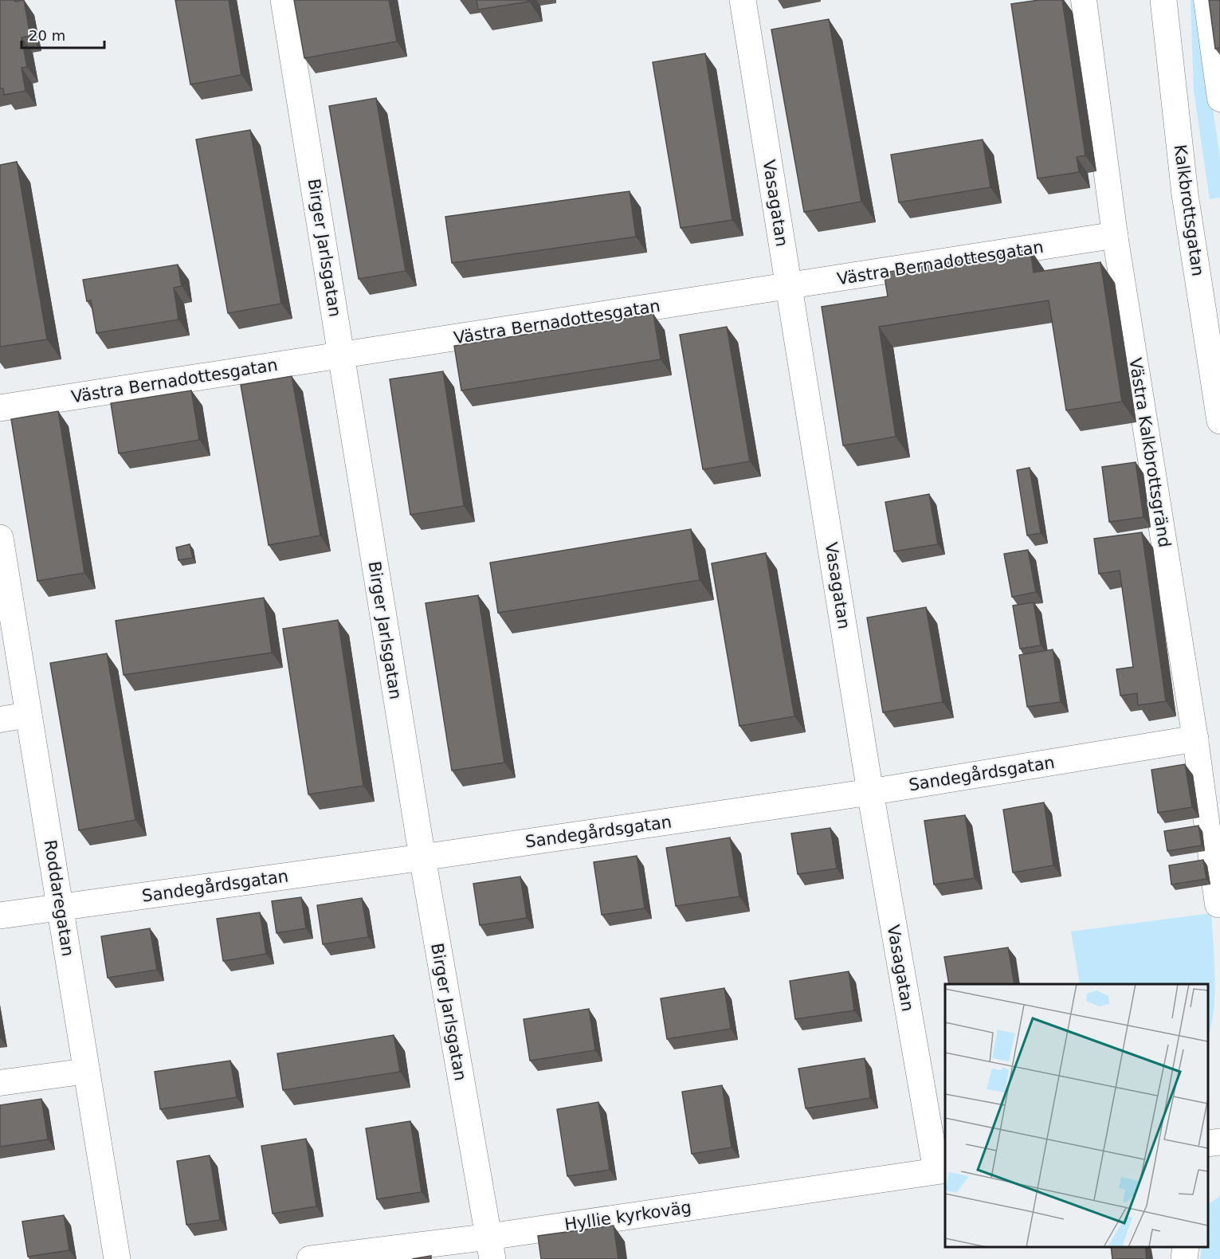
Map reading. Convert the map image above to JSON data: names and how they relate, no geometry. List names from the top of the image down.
{
  "streets": {
    "street": [
      "Vasagatan",
      "Kalkbrottsgatan",
      "Birger Jarlsgatan",
      "Västra Bernadottesgatan",
      "Västra Kalkbrottsgränd",
      "Sandegårdsgatan",
      "Roddaregatan",
      "Hyllie kyrkoväg"
    ]
  },
  "crossings": [
    ["Vasagatan", "Västra Bernadottesgatan"],
    ["Vasagatan", "Sandegårdsgatan"],
    ["Vasagatan", "Hyllie kyrkoväg"],
    ["Birger Jarlsgatan", "Västra Bernadottesgatan"],
    ["Birger Jarlsgatan", "Sandegårdsgatan"],
    ["Birger Jarlsgatan", "Hyllie kyrkoväg"],
    ["Västra Bernadottesgatan", "Västra Kalkbrottsgränd"],
    ["Västra Kalkbrottsgränd", "Sandegårdsgatan"],
    ["Sandegårdsgatan", "Roddaregatan"]
  ],
  "scale_bar": "20 m"
}
